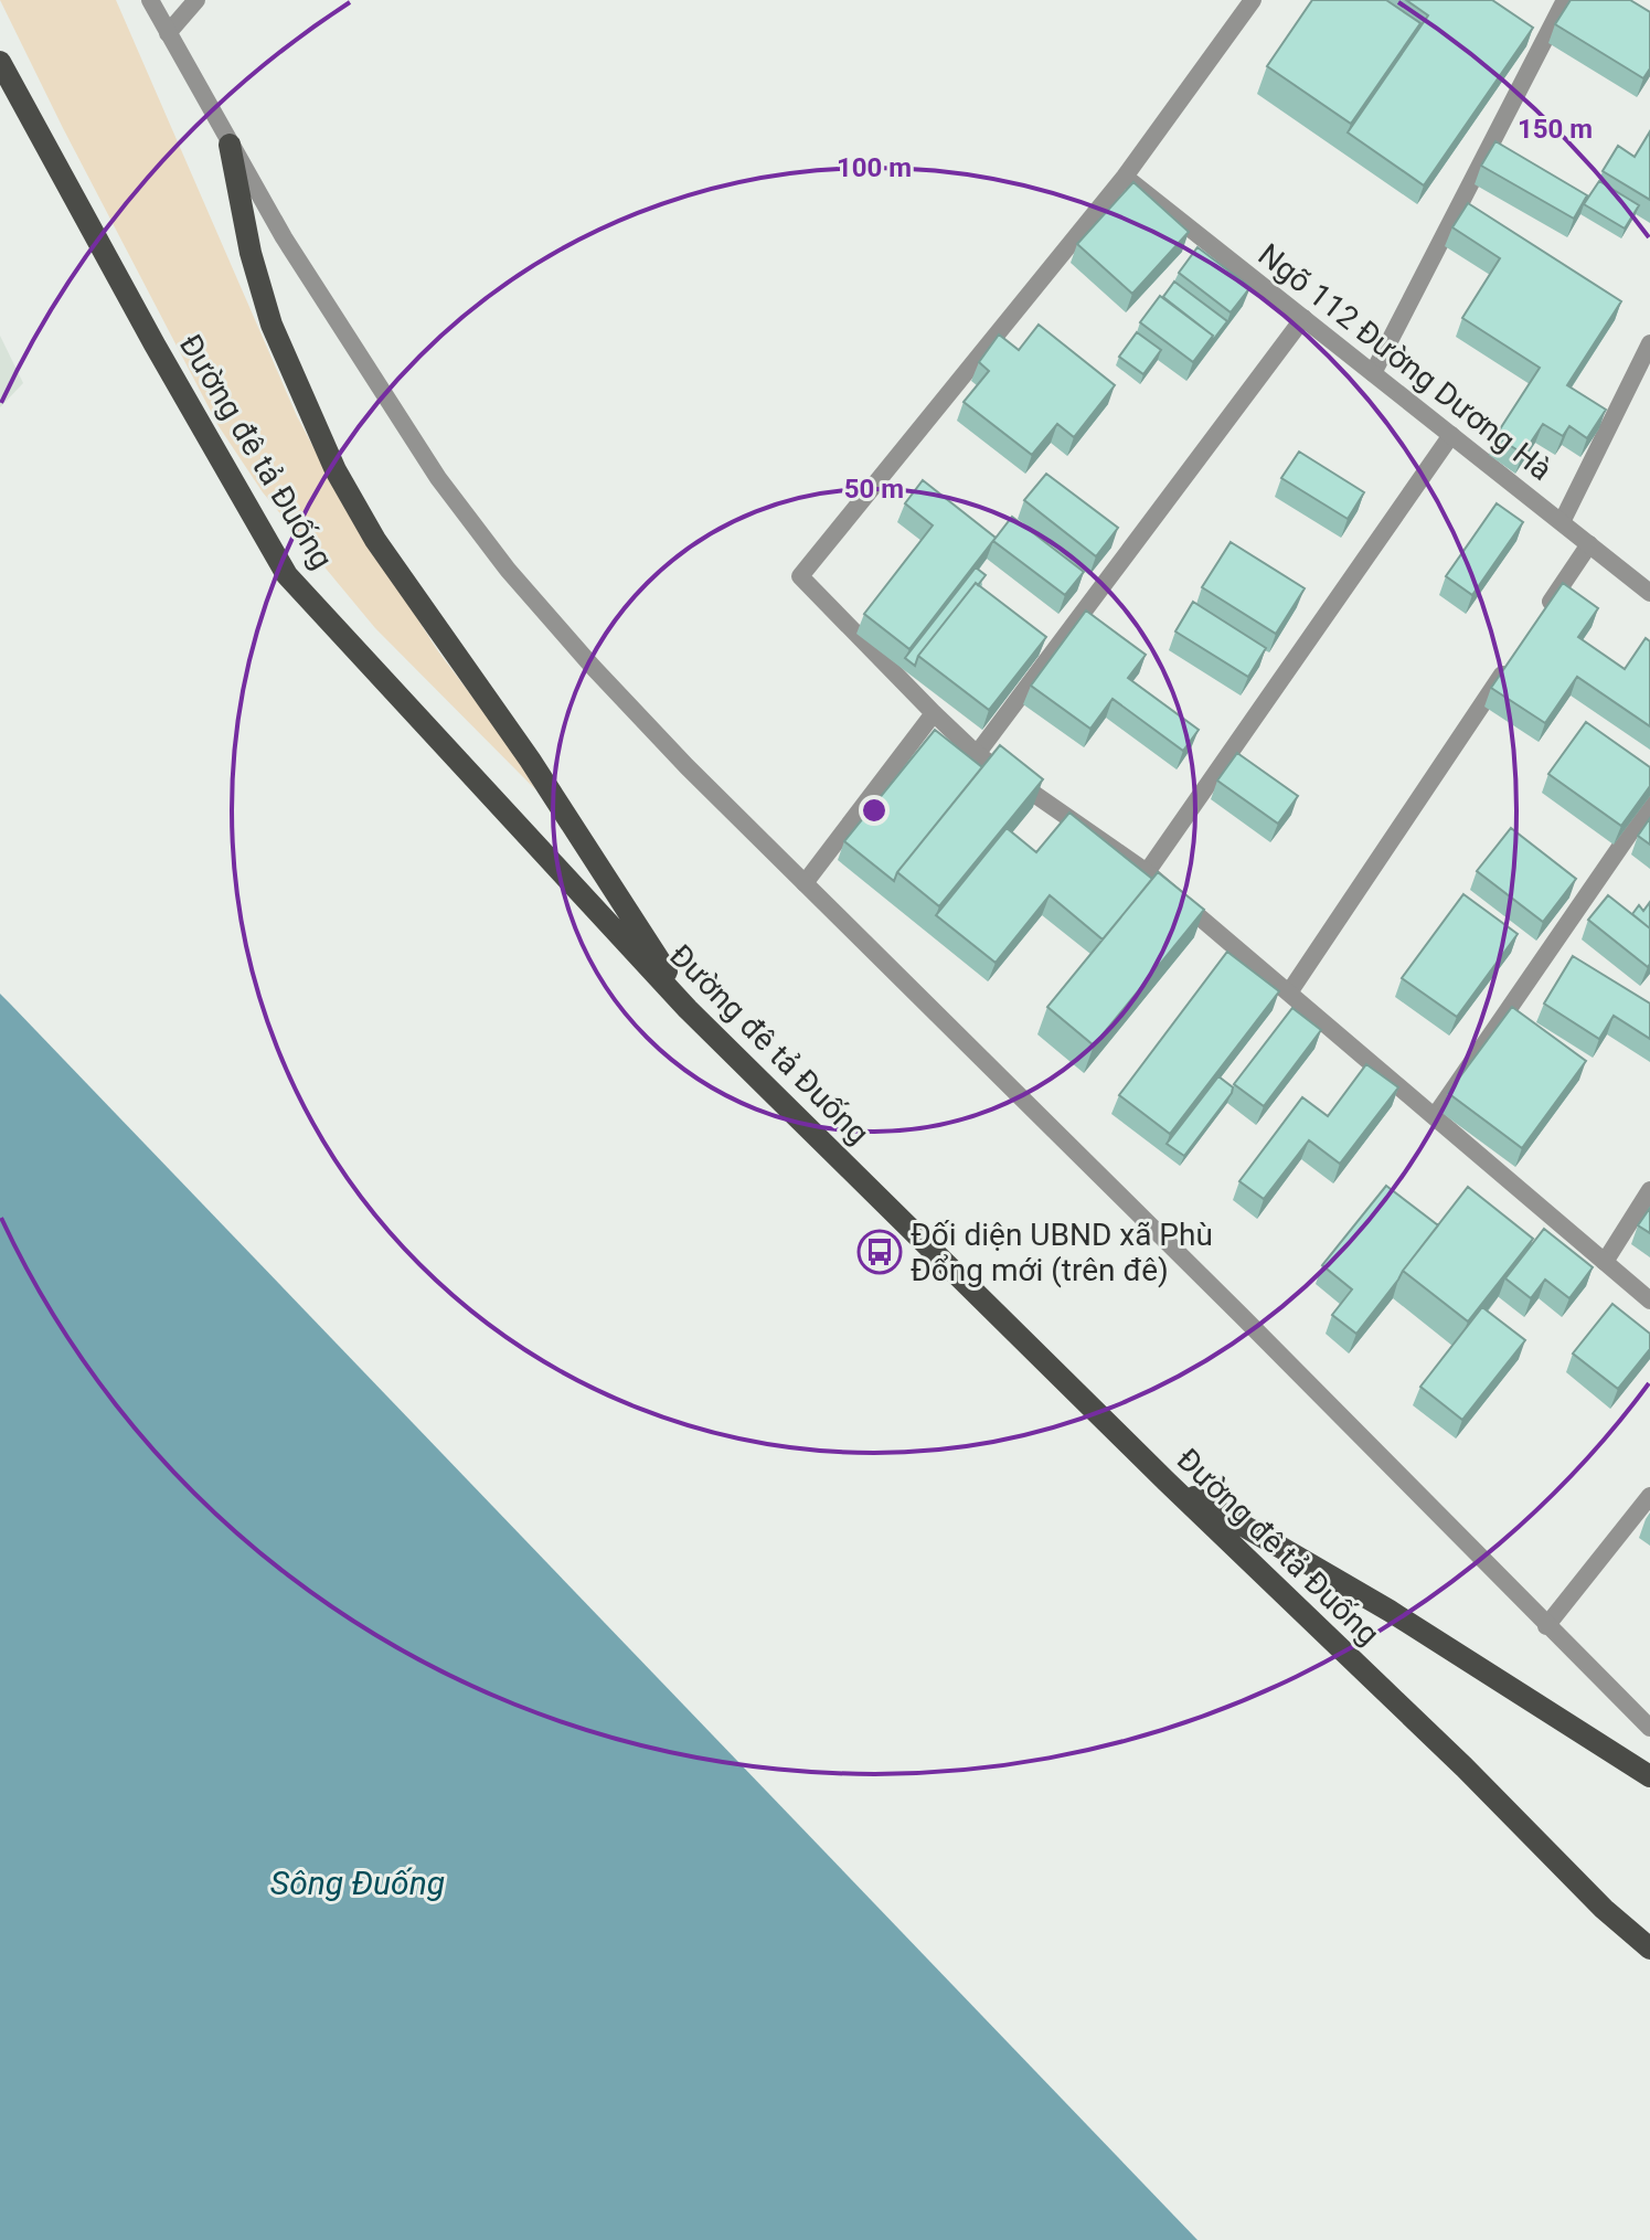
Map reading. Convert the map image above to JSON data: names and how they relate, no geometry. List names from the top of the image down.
{
  "streets": {
    "main road": ["Đường đê tả Đuống"],
    "street": ["Ngõ 112 Đường Dương Hà"]
  },
  "water": ["Sông Đuống"],
  "places": {
    "bus stop": ["Đối diện UBND xã Phù Đổng mới (trên đê)"]
  },
  "rings": ["150 m", "100 m", "50 m"]
}
